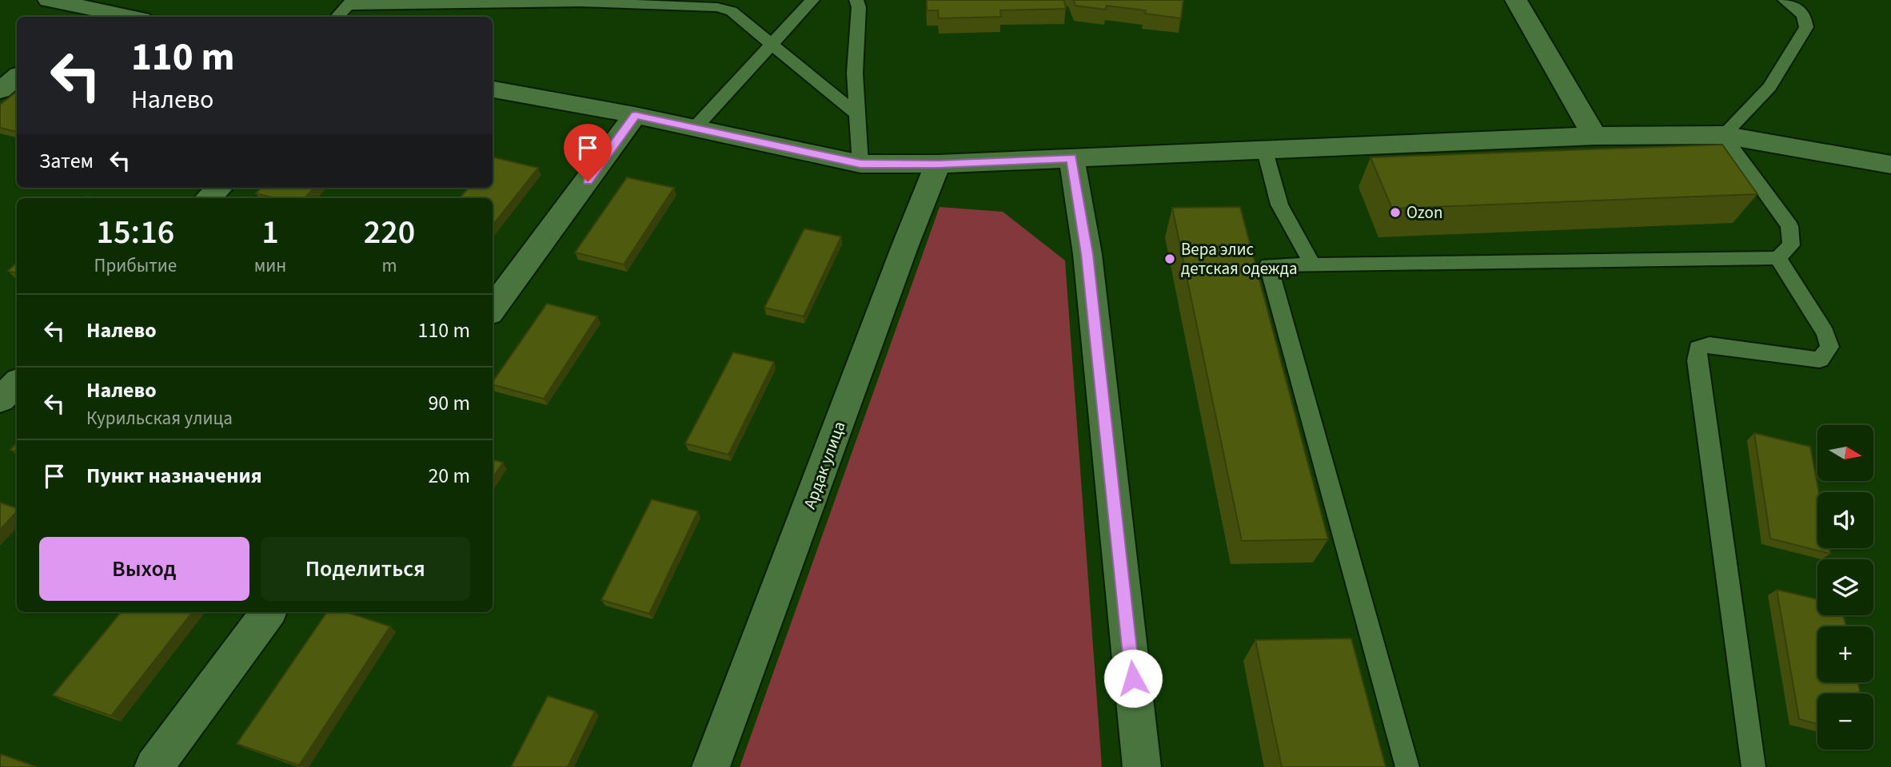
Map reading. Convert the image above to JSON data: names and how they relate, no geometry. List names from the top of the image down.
{
  "streets": {
    "street": ["Ардак улица"]
  },
  "places": ["Ozon", "Вера элис детская одежда"],
  "north": "right",
  "page": {
    "turn": ["110 m", "Налево"],
    "then": "Затем",
    "eta": [
      "15:16",
      "Прибытие",
      "1",
      "мин",
      "220",
      "m"
    ],
    "list": [
      {
        "name": "Налево",
        "value": "110 m"
      },
      {
        "name": "Налево",
        "note": "Курильская улица",
        "value": "90 m"
      },
      {
        "name": "Пункт назначения",
        "value": "20 m"
      }
    ],
    "map_buttons": ["+", "−"],
    "buttons": ["Выход", "Поделиться"]
  }
}
